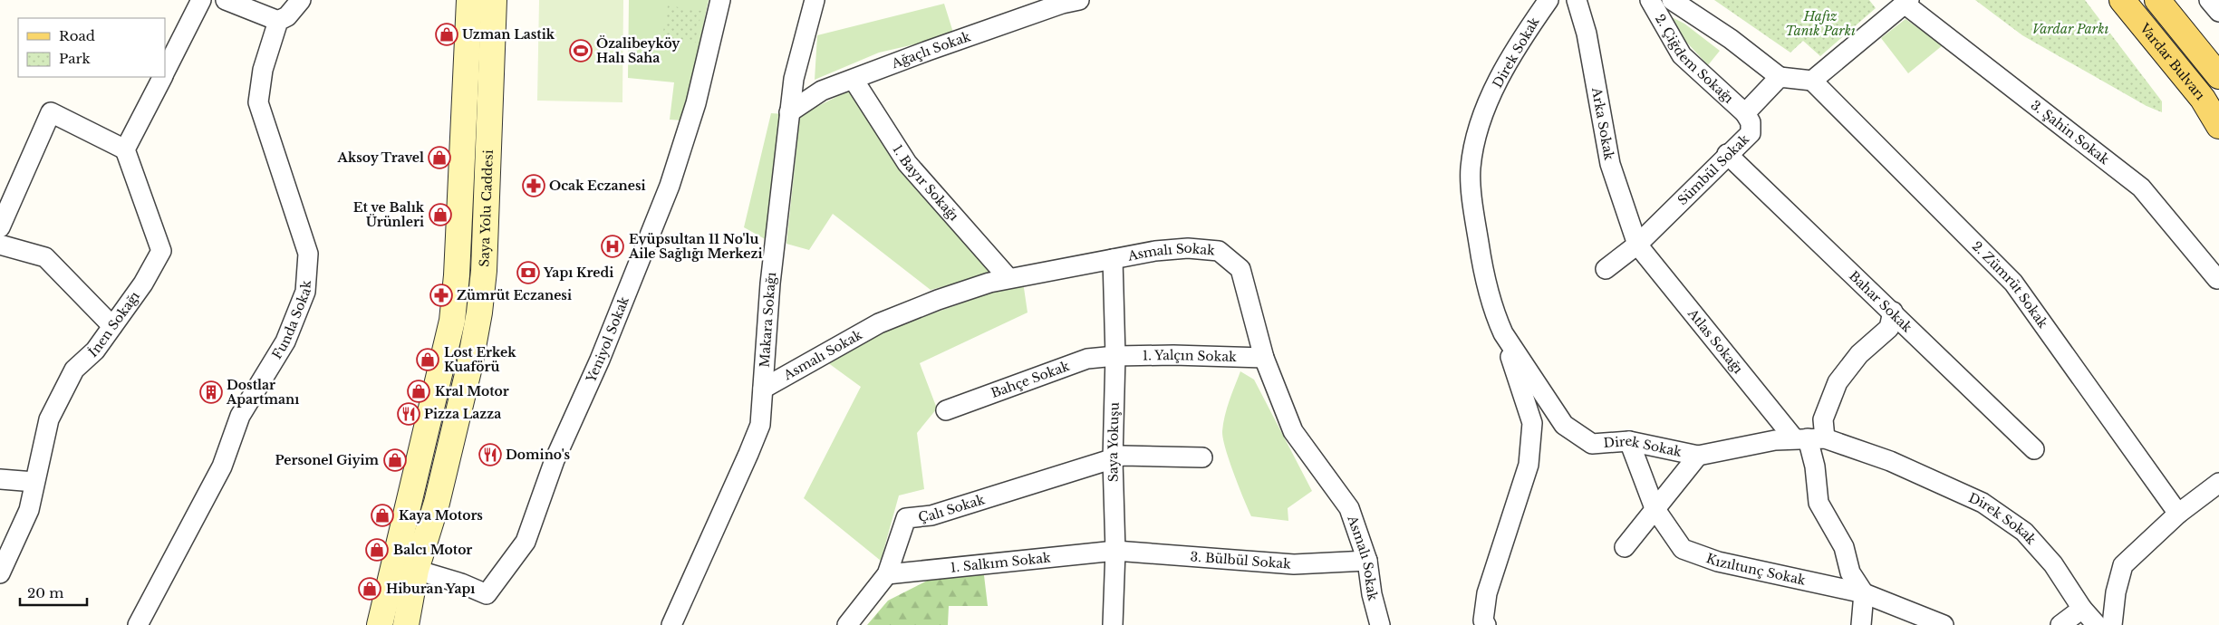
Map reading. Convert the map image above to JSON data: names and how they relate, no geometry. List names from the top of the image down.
{
  "streets": {
    "main road": ["Vardar Bulvarı", "Saya Yolu Caddesi"],
    "street": [
      "Ağaçlı Sokak",
      "Direk Sokak",
      "2. Çiğdem Sokağı",
      "Arka Sokak",
      "3. Şahin Sokak",
      "Sümbül Sokak",
      "1. Bayır Sokağı",
      "Asmalı Sokak",
      "2. Zümrüt Sokak",
      "Bahar Sokak",
      "Funda Sokak",
      "Makara Sokağı",
      "İnen Sokağı",
      "Yeniyol Sokak",
      "Atlas Sokağı",
      "1. Yalçın Sokak",
      "Bahçe Sokak",
      "Saya Yokuşu",
      "Çalı Sokak",
      "3. Bülbül Sokak",
      "1. Salkım Sokak",
      "Kızıltunç Sokak"
    ]
  },
  "crossings": [
    ["Ağaçlı Sokak", "1. Bayır Sokağı"],
    ["Ağaçlı Sokak", "Makara Sokağı"],
    ["Direk Sokak", "Atlas Sokağı"],
    ["Direk Sokak", "Kızıltunç Sokak"],
    ["2. Çiğdem Sokağı", "Sümbül Sokak"],
    ["Arka Sokak", "Sümbül Sokak"],
    ["Arka Sokak", "Atlas Sokağı"],
    ["Sümbül Sokak", "Bahar Sokak"],
    ["Sümbül Sokak", "Atlas Sokağı"],
    ["1. Bayır Sokağı", "Asmalı Sokak"],
    ["Saya Yolu Caddesi", "Yeniyol Sokak"],
    ["Asmalı Sokak", "Makara Sokağı"],
    ["Asmalı Sokak", "1. Yalçın Sokak"],
    ["Asmalı Sokak", "Saya Yokuşu"],
    ["Asmalı Sokak", "3. Bülbül Sokak"],
    ["1. Yalçın Sokak", "Bahçe Sokak"],
    ["1. Yalçın Sokak", "Saya Yokuşu"],
    ["Bahçe Sokak", "Saya Yokuşu"],
    ["Saya Yokuşu", "Çalı Sokak"],
    ["Saya Yokuşu", "3. Bülbül Sokak"],
    ["Saya Yokuşu", "1. Salkım Sokak"],
    ["Çalı Sokak", "1. Salkım Sokak"],
    ["3. Bülbül Sokak", "1. Salkım Sokak"]
  ],
  "parks": ["Hafız Tanık Parkı", "Vardar Parkı"],
  "places": {
    "shop": [
      "Uzman Lastik",
      "Aksoy Travel",
      "Et ve Balık Ürünleri",
      "Lost Erkek Kuaförü",
      "Kral Motor",
      "Personel Giyim",
      "Kaya Motors",
      "Balcı Motor",
      "Hiburan Yapı"
    ],
    "sports": ["Özalibeyköy Halı Saha"],
    "pharmacy": ["Ocak Eczanesi", "Zümrüt Eczanesi"],
    "hospital": ["Eyüpsultan 11 No'lu Aile Sağlığı Merkezi"],
    "bank": ["Yapı Kredi"],
    "building": ["Dostlar Apartmanı"],
    "restaurant": ["Pizza Lazza", "Domino's"]
  },
  "legend": ["Road", "Park"],
  "scale_bar": "20 m"
}
